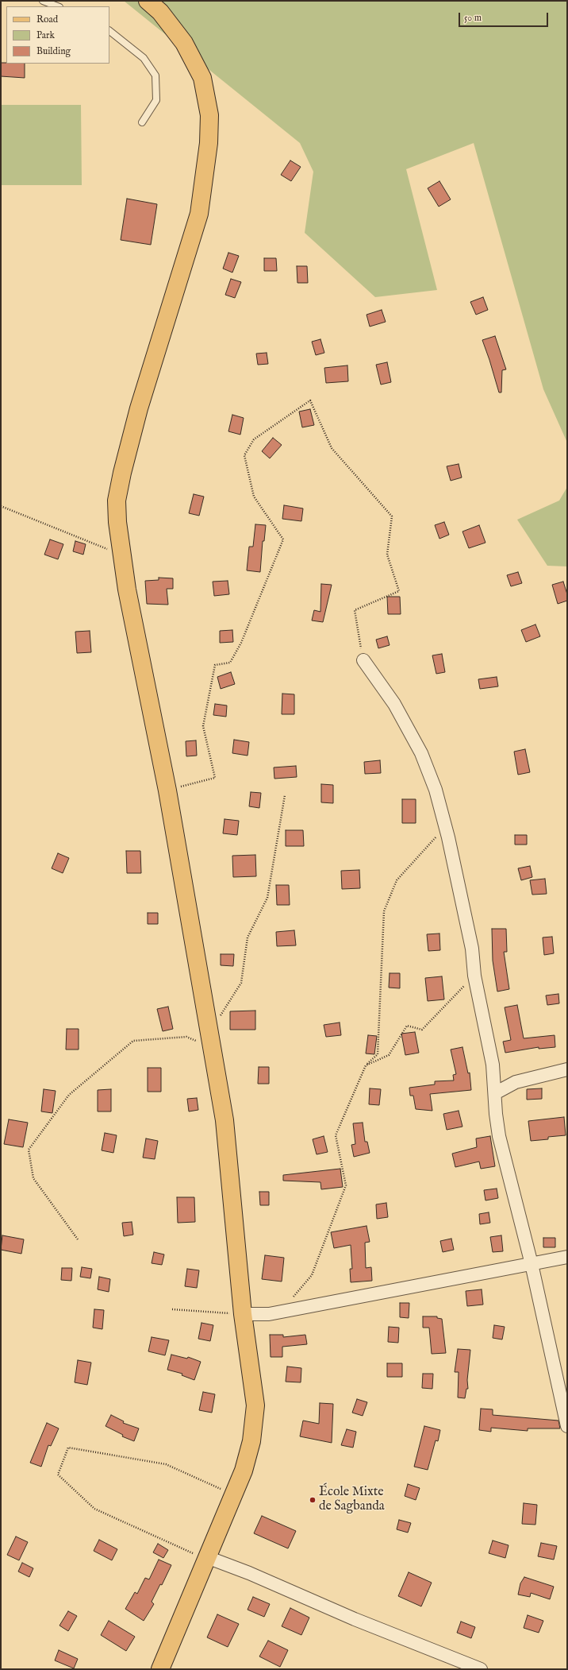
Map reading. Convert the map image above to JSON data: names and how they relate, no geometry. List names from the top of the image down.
{
  "places": ["École Mixte de Sagbanda"],
  "legend": ["Road", "Park", "Building"],
  "scale_bar": "50 m"
}
